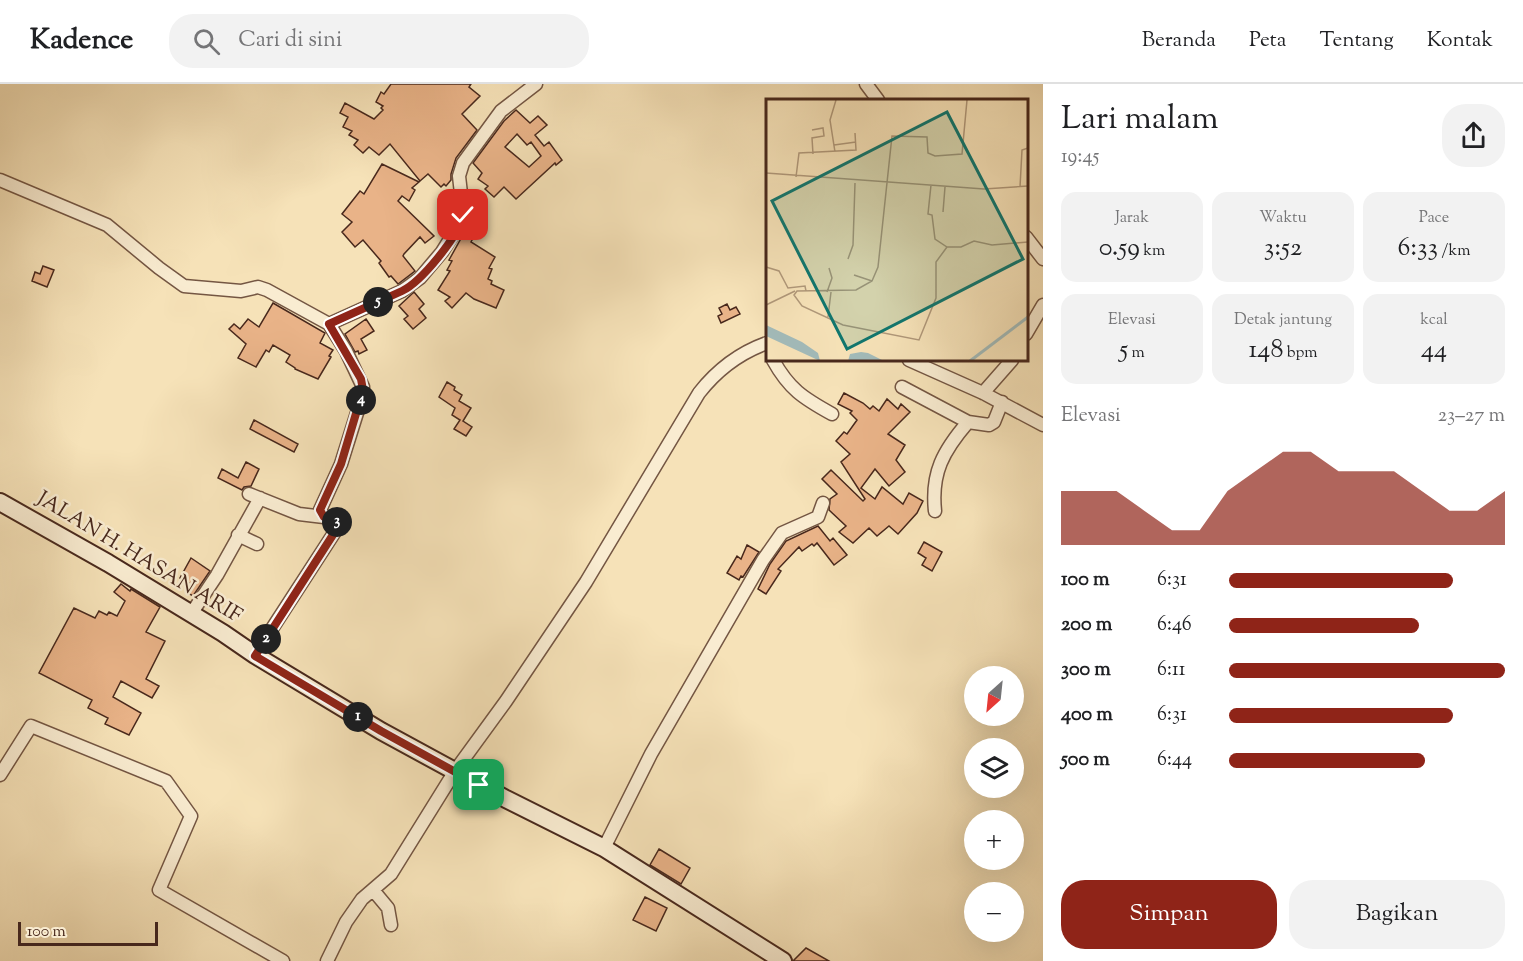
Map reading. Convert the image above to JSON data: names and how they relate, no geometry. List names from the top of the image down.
{
  "streets": {
    "main road": ["JALAN H. HASAN ARIF"]
  },
  "scale_bar": "100 m",
  "north": "bottom left",
  "page": {
    "header": "Kadence",
    "search": "Cari di sini",
    "nav": [
      "Beranda",
      "Peta",
      "Tentang",
      "Kontak"
    ],
    "heading": ["Lari malam", "19:45"],
    "stats": [
      ["Jarak", "0.59 km"],
      ["Waktu", "3:52"],
      ["Pace", "6:33 /km"],
      ["Elevasi", "5 m"],
      ["Detak jantung", "148 bpm"],
      ["kcal", "44"]
    ],
    "pins": [
      "5",
      "4",
      "3",
      "2",
      "1"
    ],
    "chart": ["Elevasi", "23–27 m"],
    "list": [
      {
        "name": "100 m",
        "note": "6:31"
      },
      {
        "name": "200 m",
        "note": "6:46"
      },
      {
        "name": "300 m",
        "note": "6:11"
      },
      {
        "name": "400 m",
        "note": "6:31"
      },
      {
        "name": "500 m",
        "note": "6:44"
      }
    ],
    "map_buttons": ["+", "−"],
    "buttons": ["Simpan", "Bagikan"],
    "scale": "100 m"
  }
}
